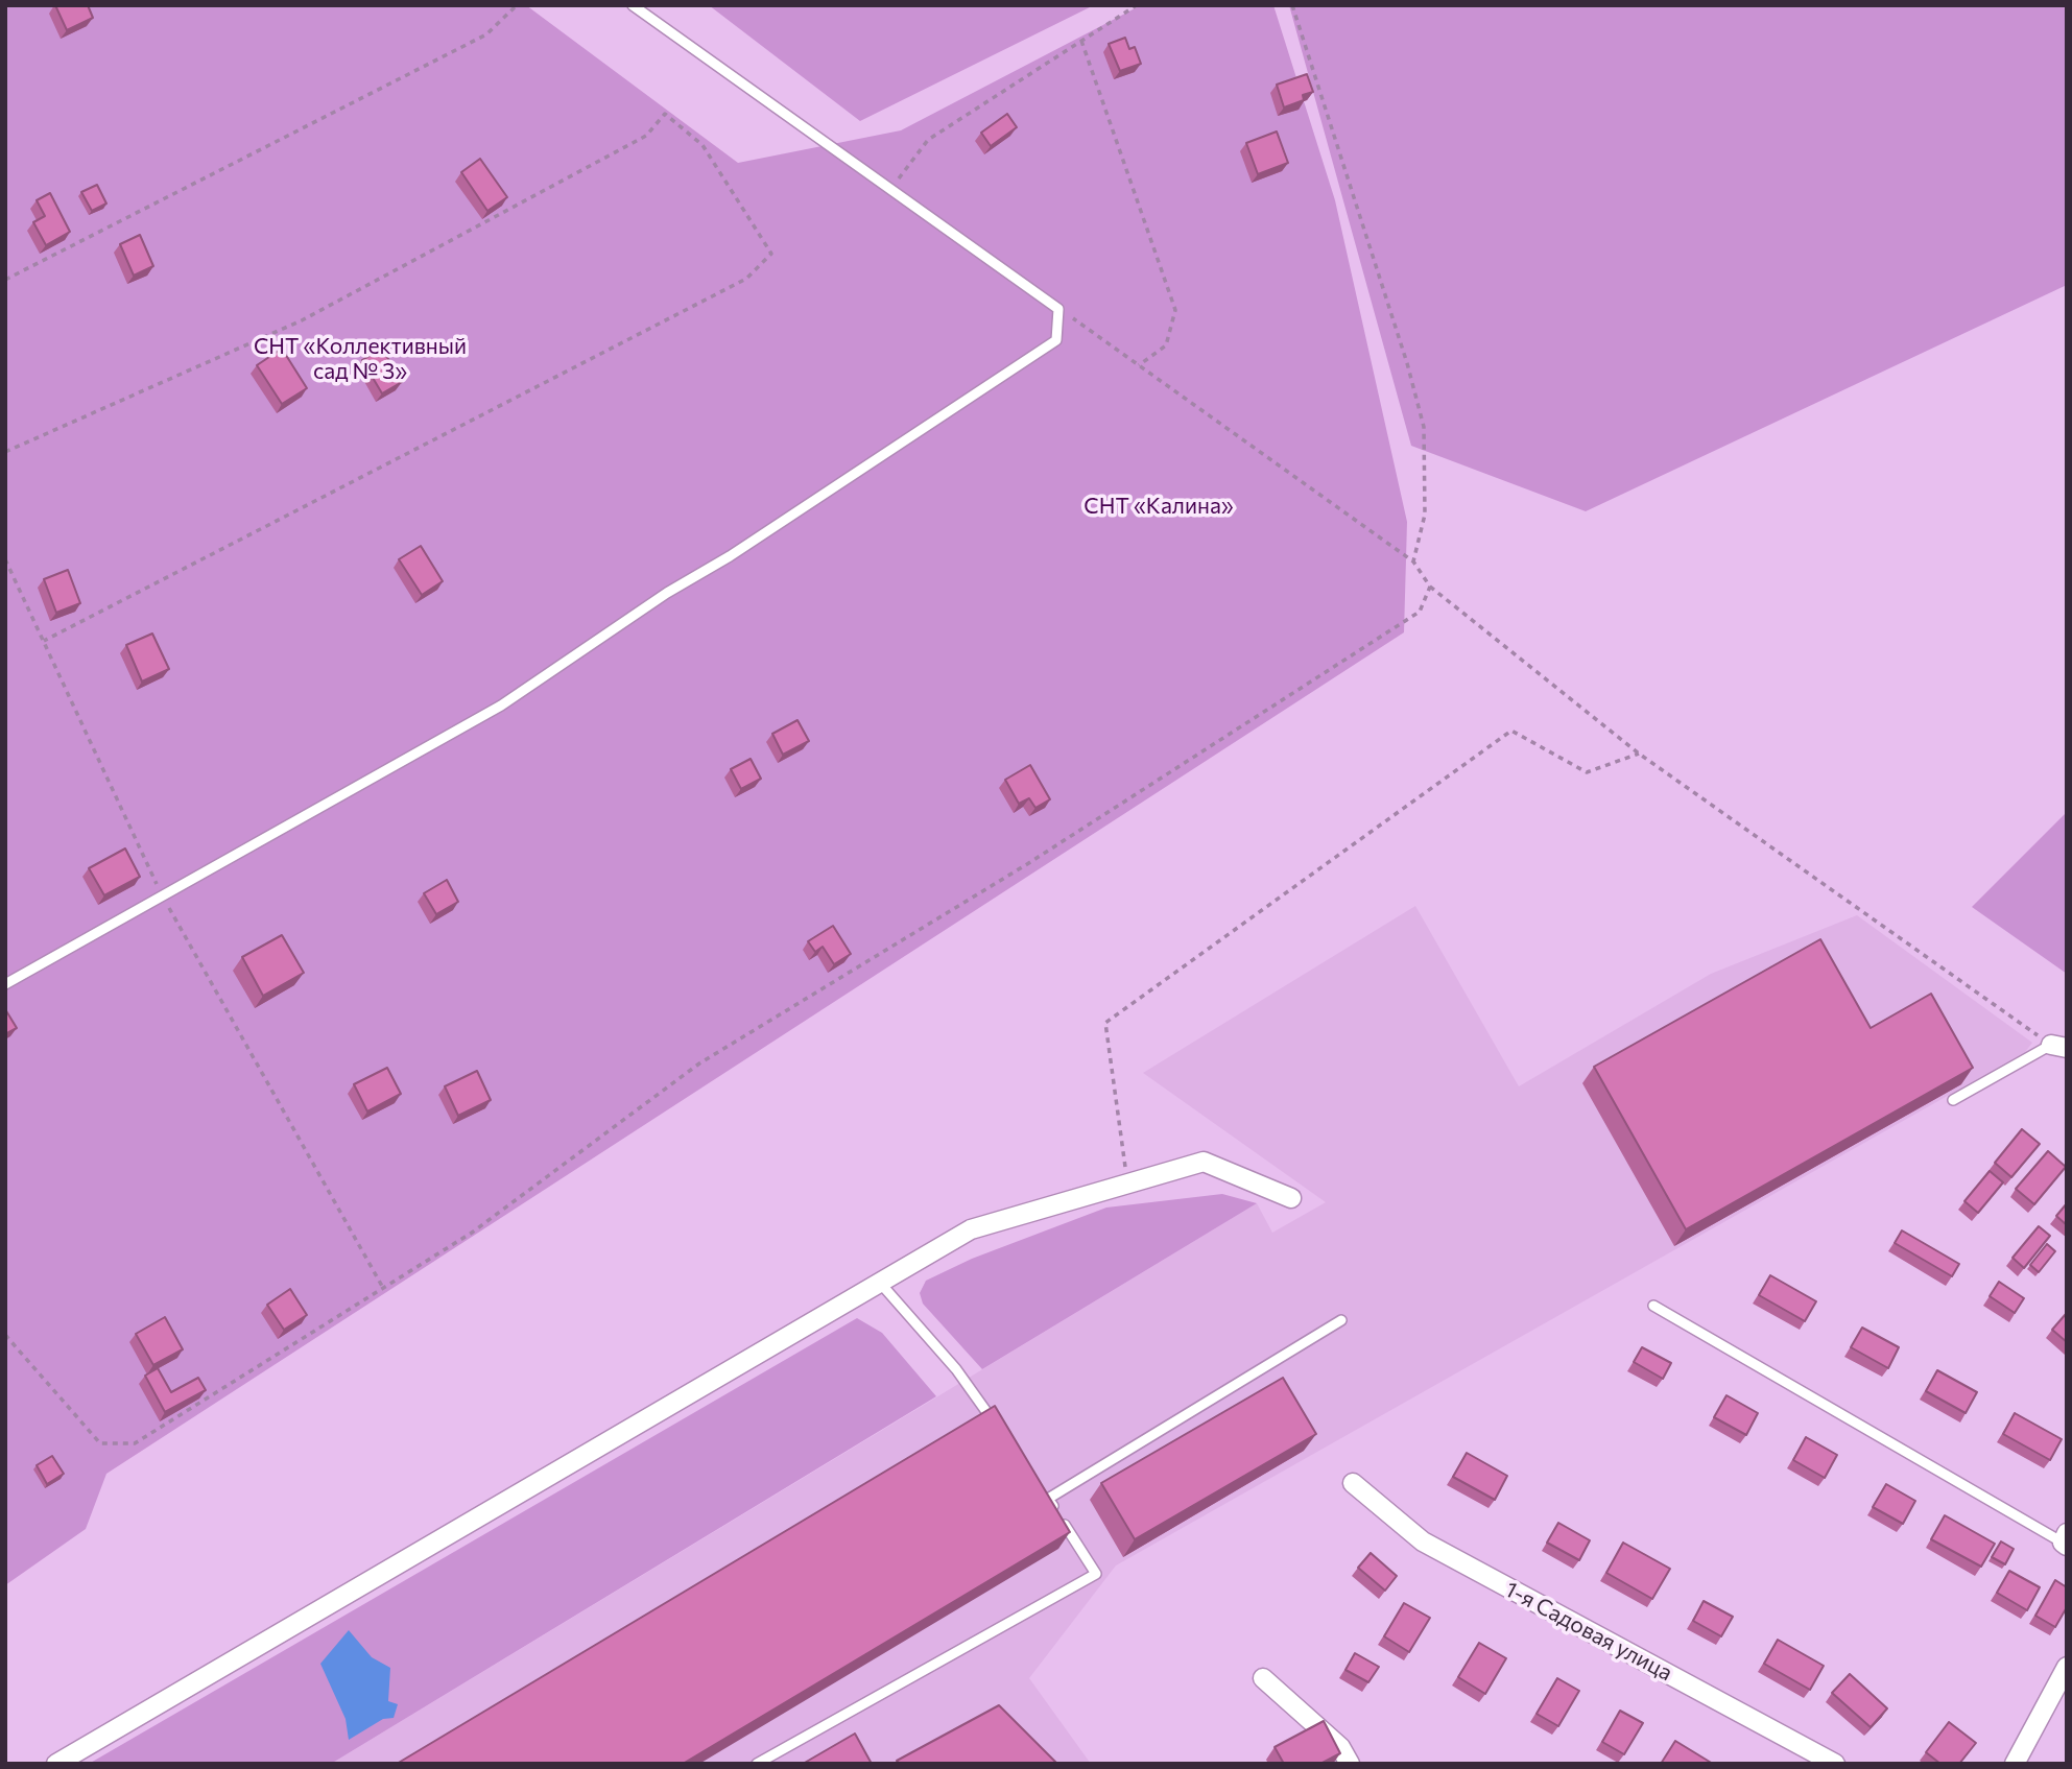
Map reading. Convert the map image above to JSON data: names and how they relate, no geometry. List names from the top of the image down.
{
  "streets": {
    "street": ["1-я Садовая улица"]
  },
  "parks": ["СНТ «Коллективный сад № 3»", "СНТ «Калина»"]
}
